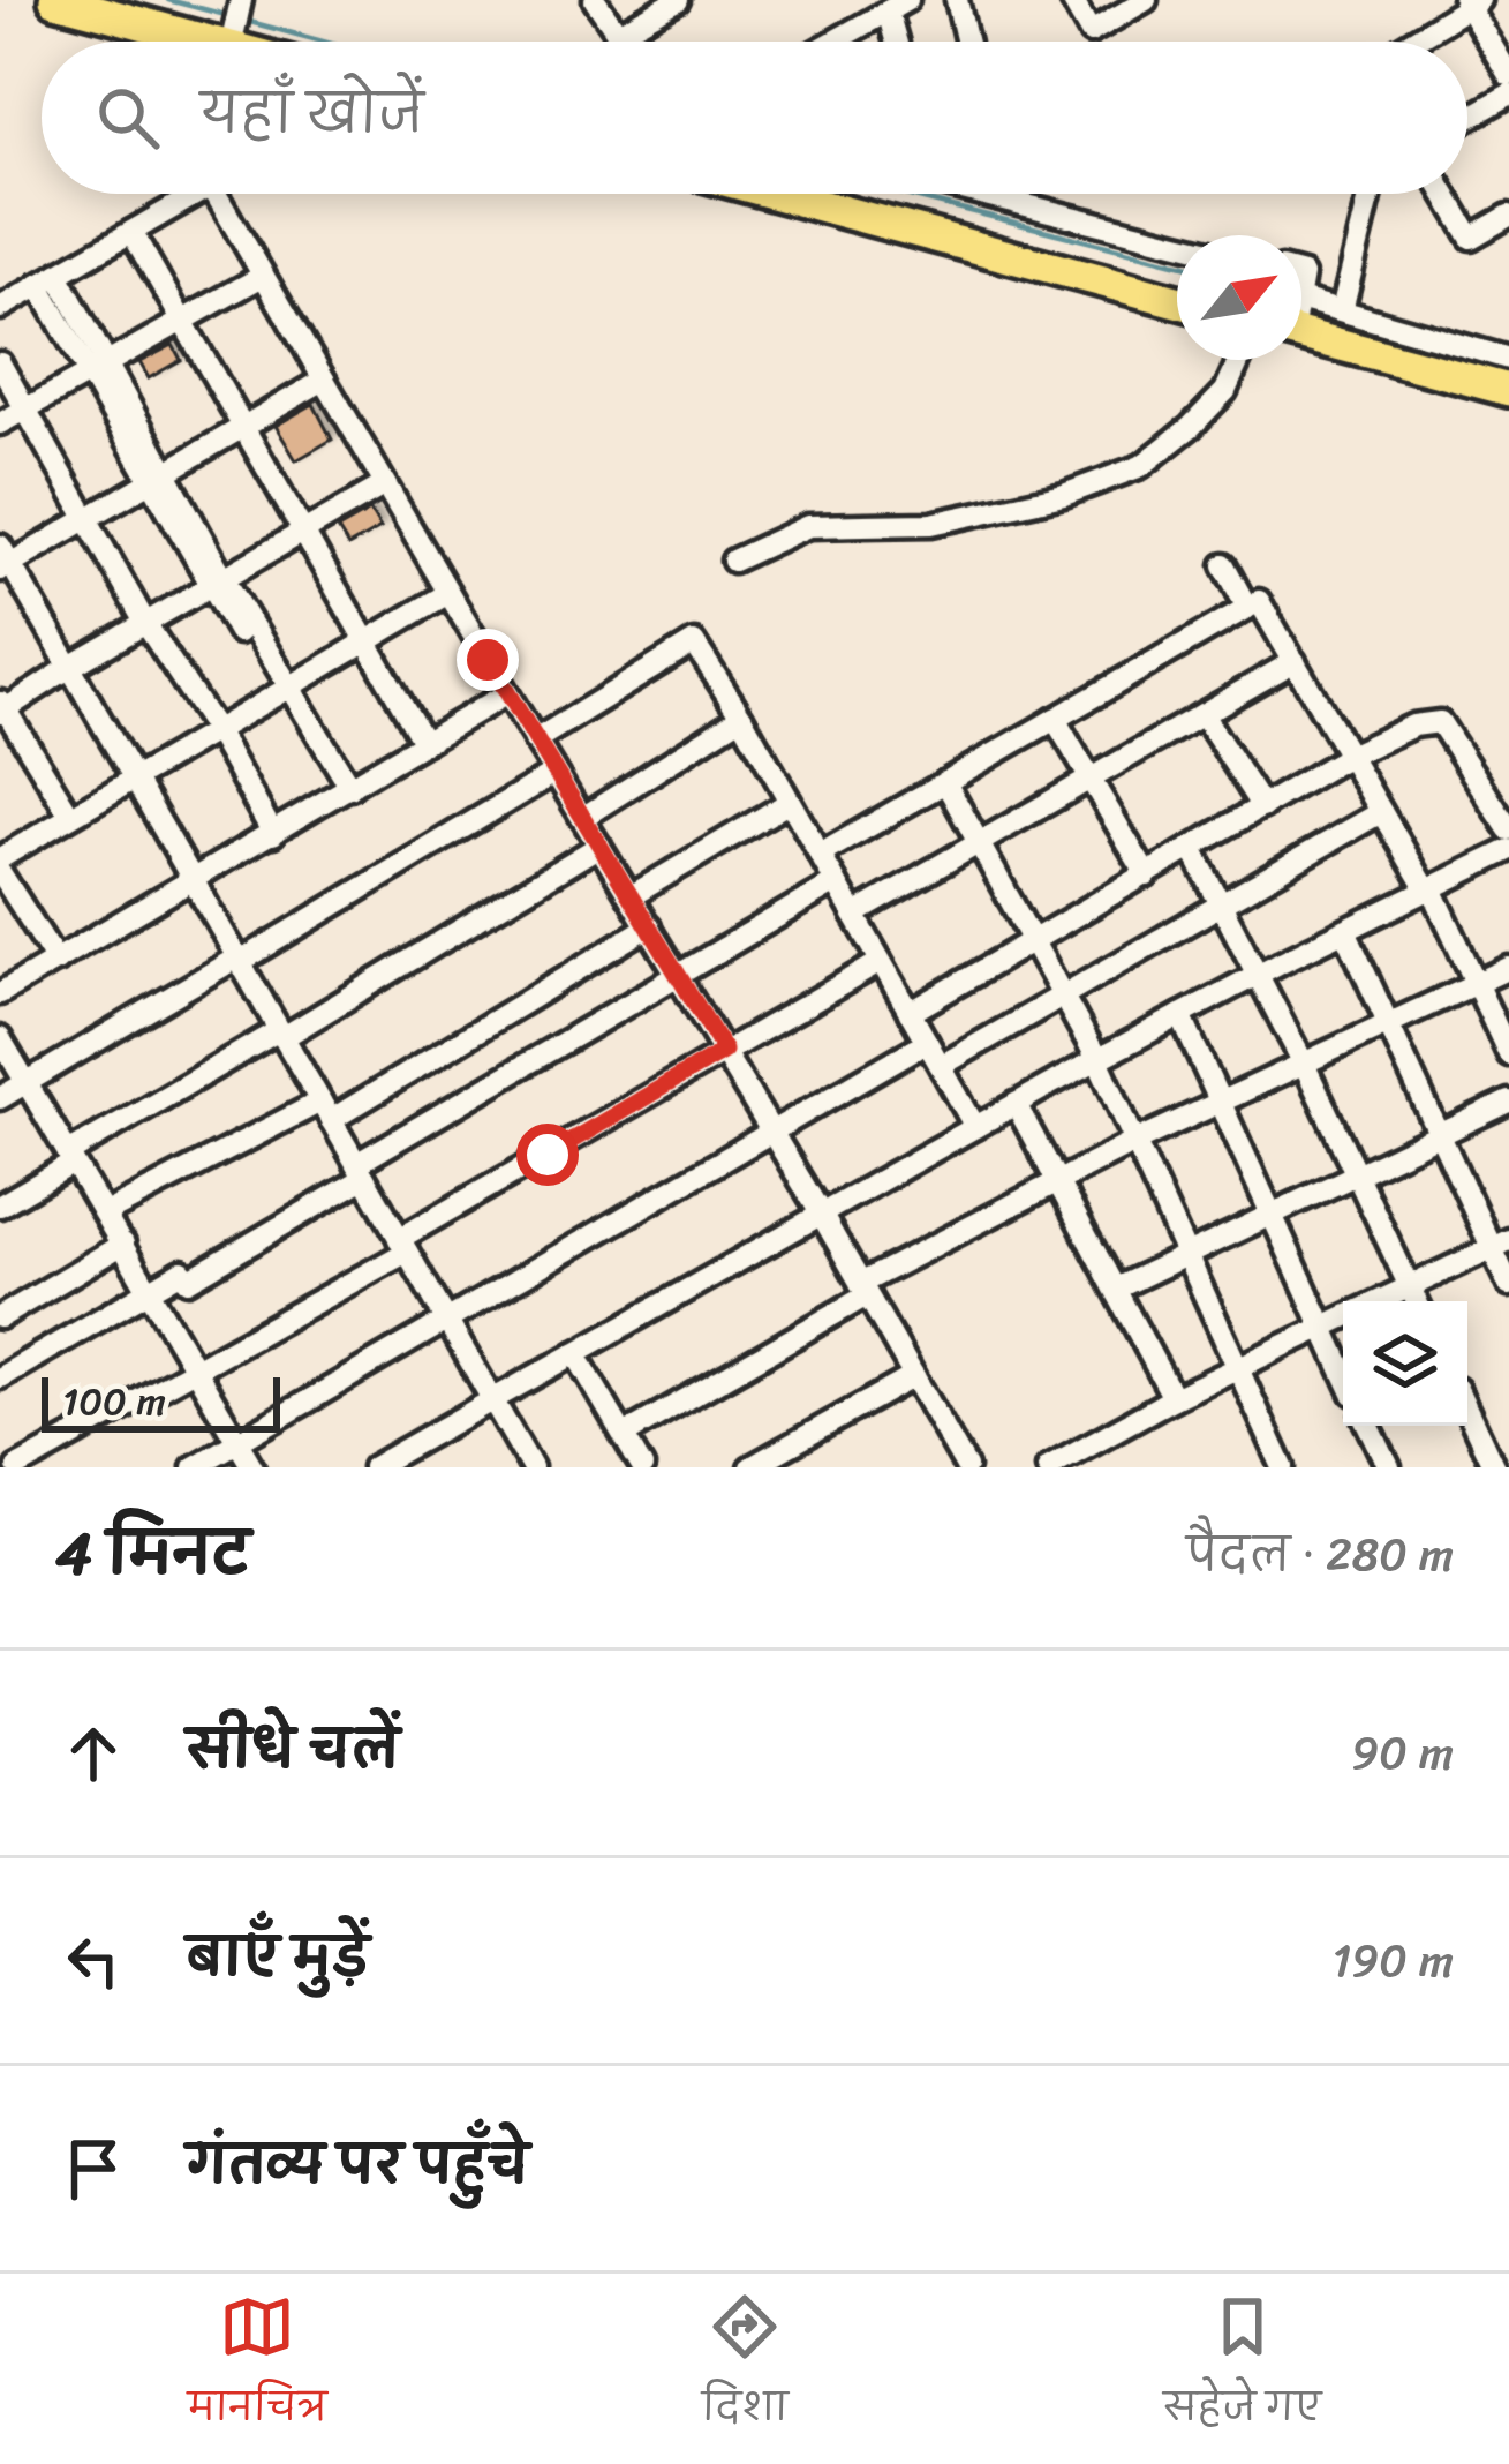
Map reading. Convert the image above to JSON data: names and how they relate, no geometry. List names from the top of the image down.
{
  "scale_bar": "100 m",
  "north": "top right",
  "page": {
    "search": "यहाँ खोजें",
    "scale": "100 m",
    "heading": ["4 मिनट", "पैदल · 280 m"],
    "list": [
      ["सीधे चलें", "90 m"],
      ["बाएँ मुड़ें", "190 m"],
      "गंतव्य पर पहुँचे"
    ],
    "nav": ["मानचित्र", "दिशा", "सहेजे गए"]
  }
}
